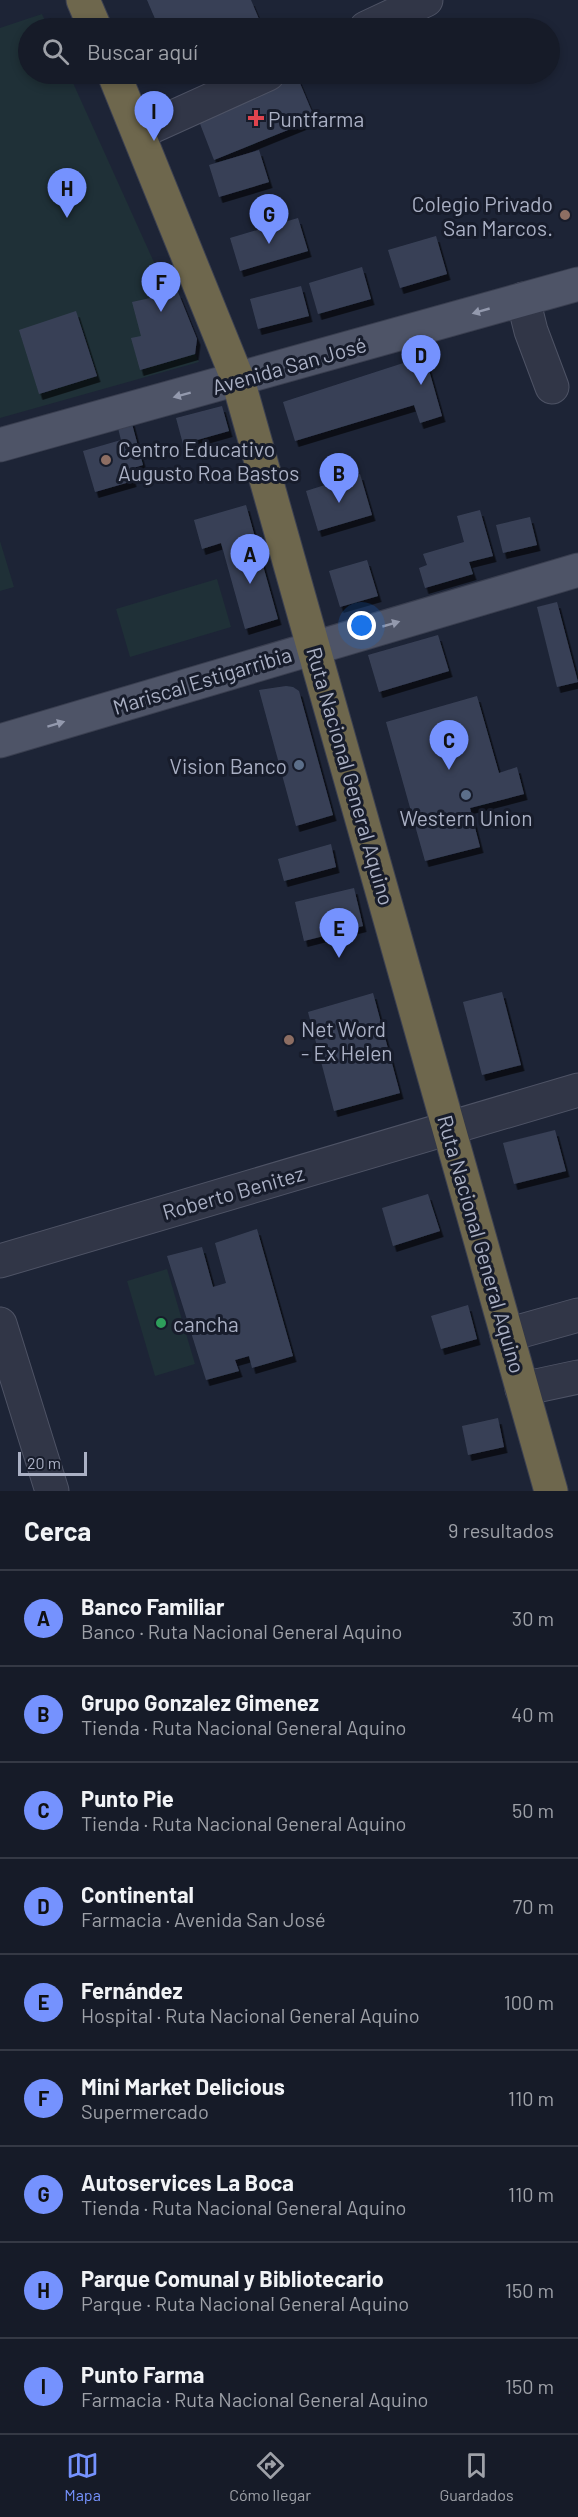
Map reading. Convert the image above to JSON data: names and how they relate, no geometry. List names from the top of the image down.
{
  "streets": {
    "highway": ["Ruta Nacional General Aquino"],
    "main road": ["Avenida San José", "Mariscal Estigarribia"],
    "street": ["Roberto Benitez"]
  },
  "crossings": [
    ["Avenida San José", "Ruta Nacional General Aquino"],
    ["Mariscal Estigarribia", "Ruta Nacional General Aquino"],
    ["Ruta Nacional General Aquino", "Roberto Benitez"]
  ],
  "one_way": ["Avenida San José", "Mariscal Estigarribia"],
  "places": {
    "health": ["Puntfarma"],
    "other": [
      "Colegio Privado San Marcos.",
      "Centro Educativo Augusto Roa Bastos",
      "Vision Banco",
      "Western Union",
      "Net Word - Ex Helen",
      "cancha"
    ]
  },
  "scale_bar": "20 m",
  "page": {
    "search": "Buscar aquí",
    "pins": [
      "I",
      "H",
      "G",
      "F",
      "D",
      "B",
      "A",
      "C",
      "E"
    ],
    "scale": "20 m",
    "heading": ["Cerca", "9 resultados"],
    "list": [
      {
        "mark": "A",
        "name": "Banco Familiar",
        "note": "Banco · Ruta Nacional General Aquino",
        "value": "30 m"
      },
      {
        "mark": "B",
        "name": "Grupo Gonzalez Gimenez",
        "note": "Tienda · Ruta Nacional General Aquino",
        "value": "40 m"
      },
      {
        "mark": "C",
        "name": "Punto Pie",
        "note": "Tienda · Ruta Nacional General Aquino",
        "value": "50 m"
      },
      {
        "mark": "D",
        "name": "Continental",
        "note": "Farmacia · Avenida San José",
        "value": "70 m"
      },
      {
        "mark": "E",
        "name": "Fernández",
        "note": "Hospital · Ruta Nacional General Aquino",
        "value": "100 m"
      },
      {
        "mark": "F",
        "name": "Mini Market Delicious",
        "note": "Supermercado",
        "value": "110 m"
      },
      {
        "mark": "G",
        "name": "Autoservices La Boca",
        "note": "Tienda · Ruta Nacional General Aquino",
        "value": "110 m"
      },
      {
        "mark": "H",
        "name": "Parque Comunal y Bibliotecario",
        "note": "Parque · Ruta Nacional General Aquino",
        "value": "150 m"
      },
      {
        "mark": "I",
        "name": "Punto Farma",
        "note": "Farmacia · Ruta Nacional General Aquino",
        "value": "150 m"
      }
    ],
    "nav": ["Mapa", "Cómo llegar", "Guardados"]
  }
}
